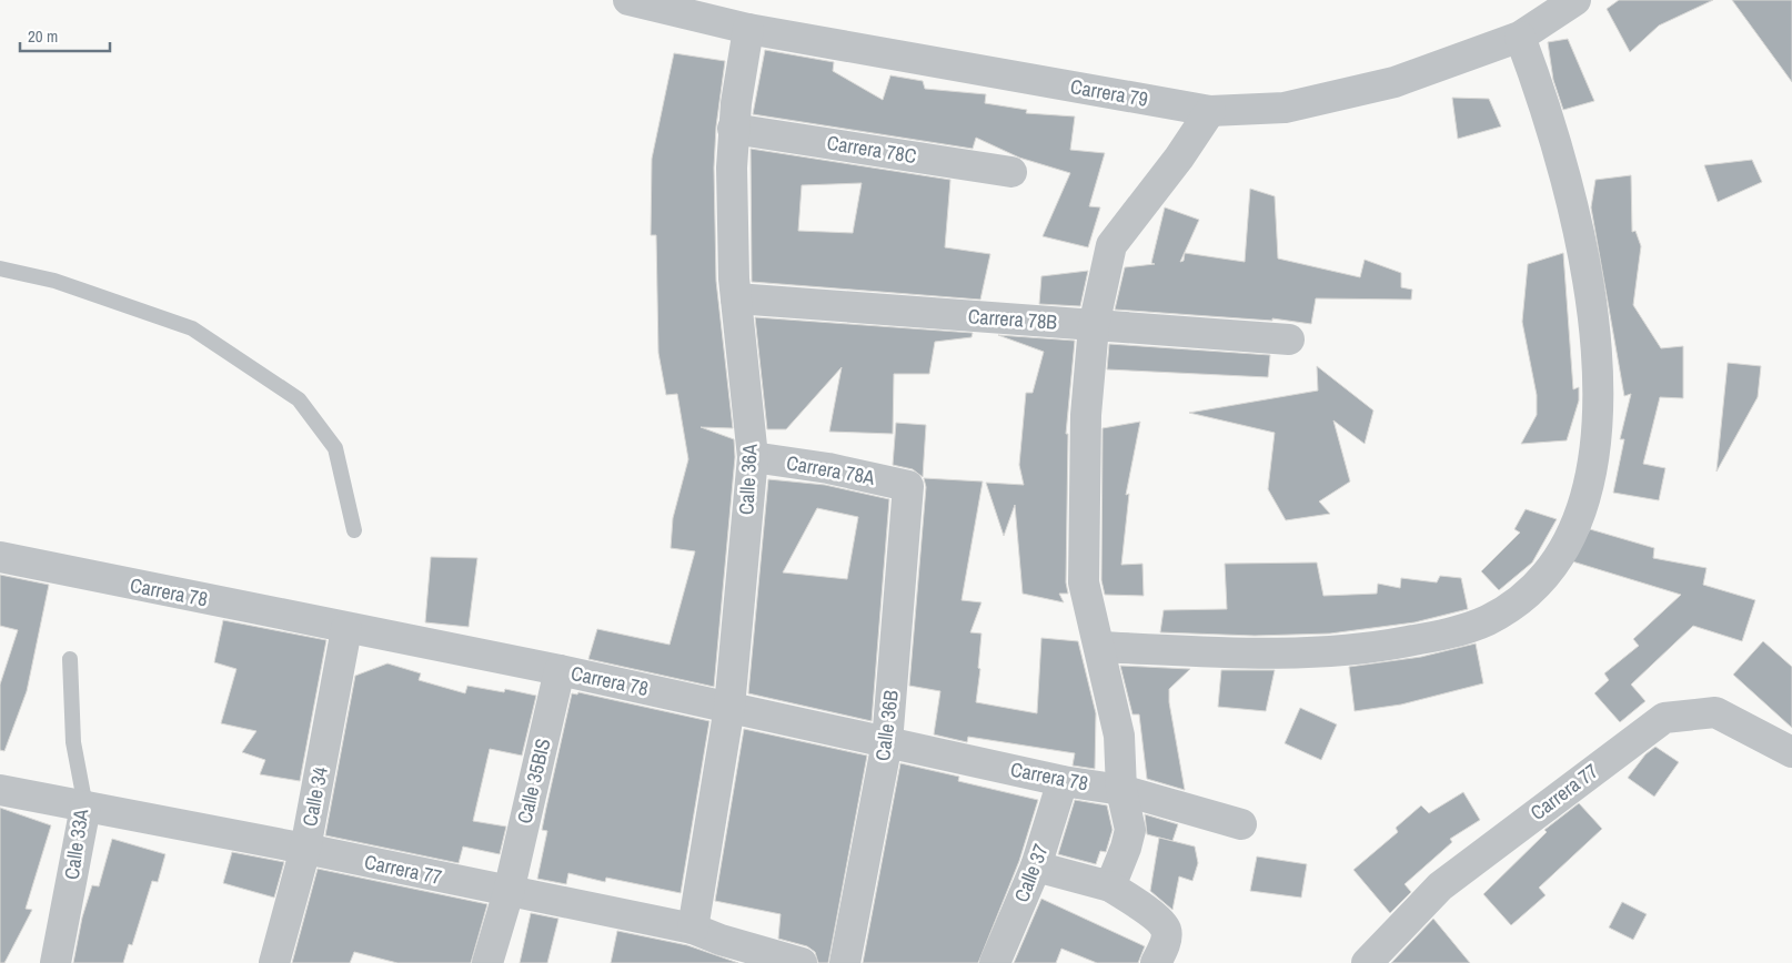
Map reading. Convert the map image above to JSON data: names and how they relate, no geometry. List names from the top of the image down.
{
  "streets": {
    "street": [
      "Carrera 79",
      "Carrera 78C",
      "Carrera 78B",
      "Carrera 78A",
      "Calle 36A",
      "Carrera 78",
      "Calle 36B",
      "Calle 35BIS",
      "Carrera 77",
      "Calle 34",
      "Calle 33A",
      "Calle 37"
    ]
  },
  "crossings": [
    ["Carrera 79", "Calle 36A"],
    ["Carrera 78C", "Calle 36A"],
    ["Carrera 78B", "Calle 36A"],
    ["Carrera 78A", "Calle 36A"],
    ["Carrera 78A", "Calle 36B"],
    ["Calle 36A", "Carrera 78"],
    ["Calle 36A", "Carrera 77"],
    ["Carrera 78", "Calle 36B"],
    ["Carrera 78", "Calle 35BIS"],
    ["Carrera 78", "Calle 34"],
    ["Carrera 78", "Calle 37"],
    ["Calle 35BIS", "Carrera 77"],
    ["Carrera 77", "Calle 34"],
    ["Carrera 77", "Calle 33A"]
  ],
  "scale_bar": "20 m"
}
